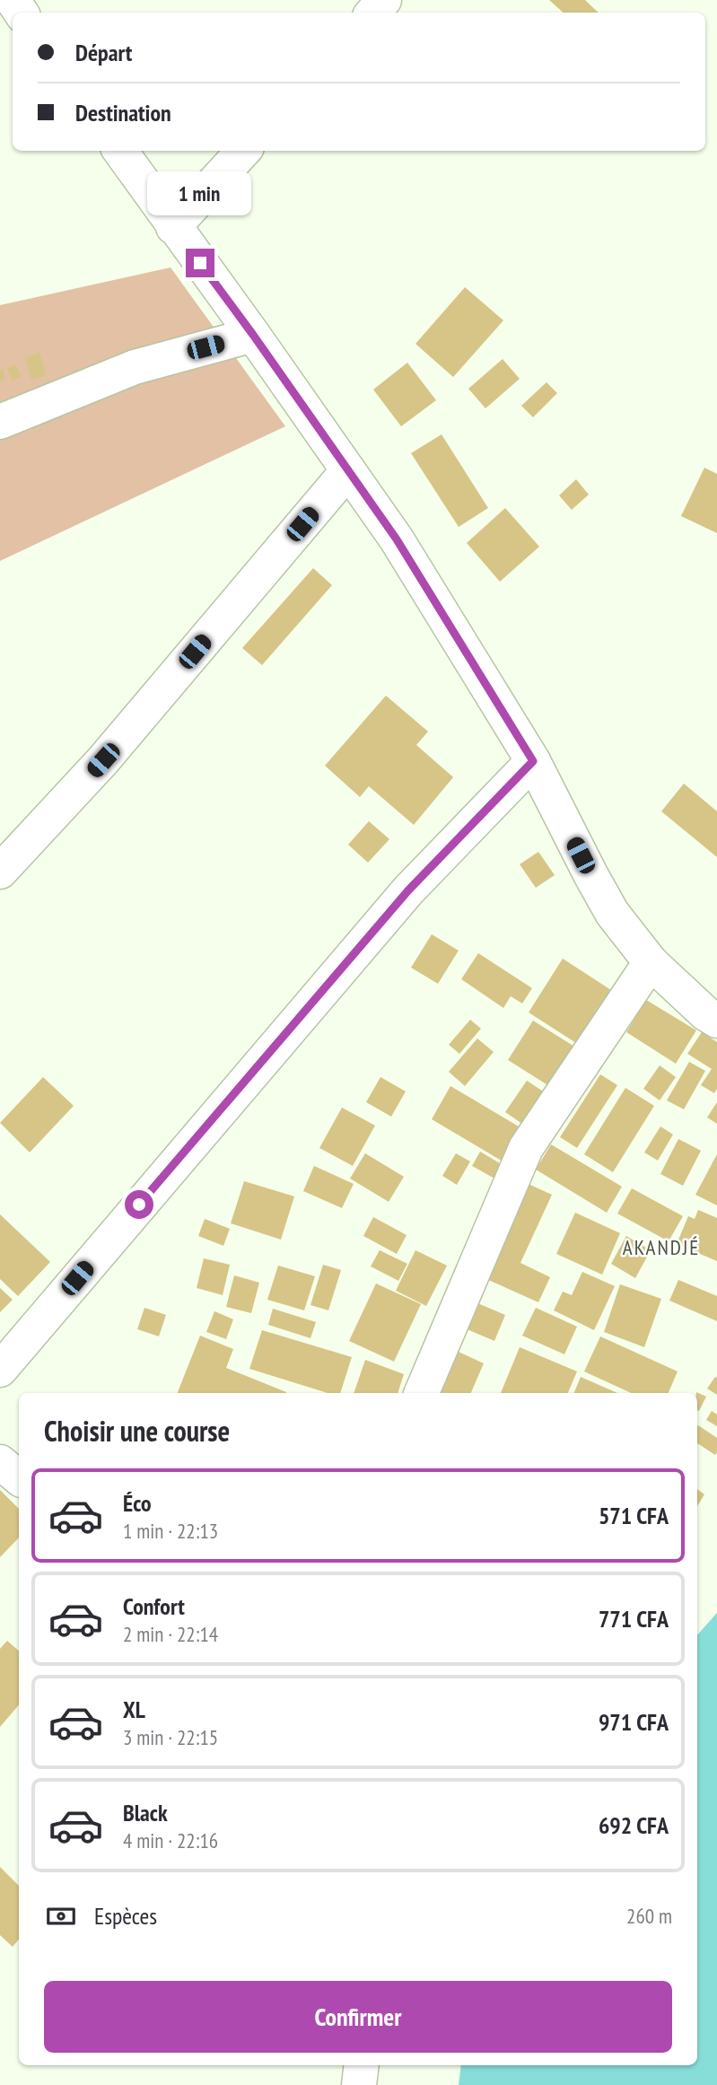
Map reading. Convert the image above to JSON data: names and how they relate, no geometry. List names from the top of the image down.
{
  "districts": ["AKANDJÉ"],
  "page": {
    "banner": ["Départ", "Destination"],
    "bubble": "1 min",
    "heading": "Choisir une course",
    "list": [
      {
        "name": "Éco",
        "note": "1 min · 22:13",
        "value": "571 CFA"
      },
      {
        "name": "Confort",
        "note": "2 min · 22:14",
        "value": "771 CFA"
      },
      {
        "name": "XL",
        "note": "3 min · 22:15",
        "value": "971 CFA"
      },
      {
        "name": "Black",
        "note": "4 min · 22:16",
        "value": "692 CFA"
      }
    ],
    "pay": ["Espèces", "260 m"],
    "buttons": "Confirmer"
  }
}
